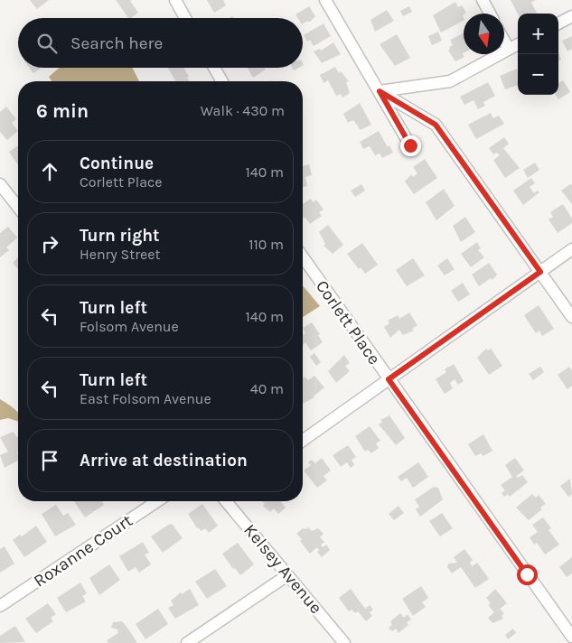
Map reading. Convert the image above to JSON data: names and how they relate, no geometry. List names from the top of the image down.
{
  "streets": {
    "street": ["Corlett Place", "Roxanne Court", "Kelsey Avenue"]
  },
  "north": "bottom",
  "page": {
    "map_buttons": ["+", "−"],
    "search": "Search here",
    "heading": ["6 min", "Walk · 430 m"],
    "list": [
      ["Continue", "Corlett Place", "140 m"],
      ["Turn right", "Henry Street", "110 m"],
      ["Turn left", "Folsom Avenue", "140 m"],
      ["Turn left", "East Folsom Avenue", "40 m"],
      "Arrive at destination"
    ]
  }
}
